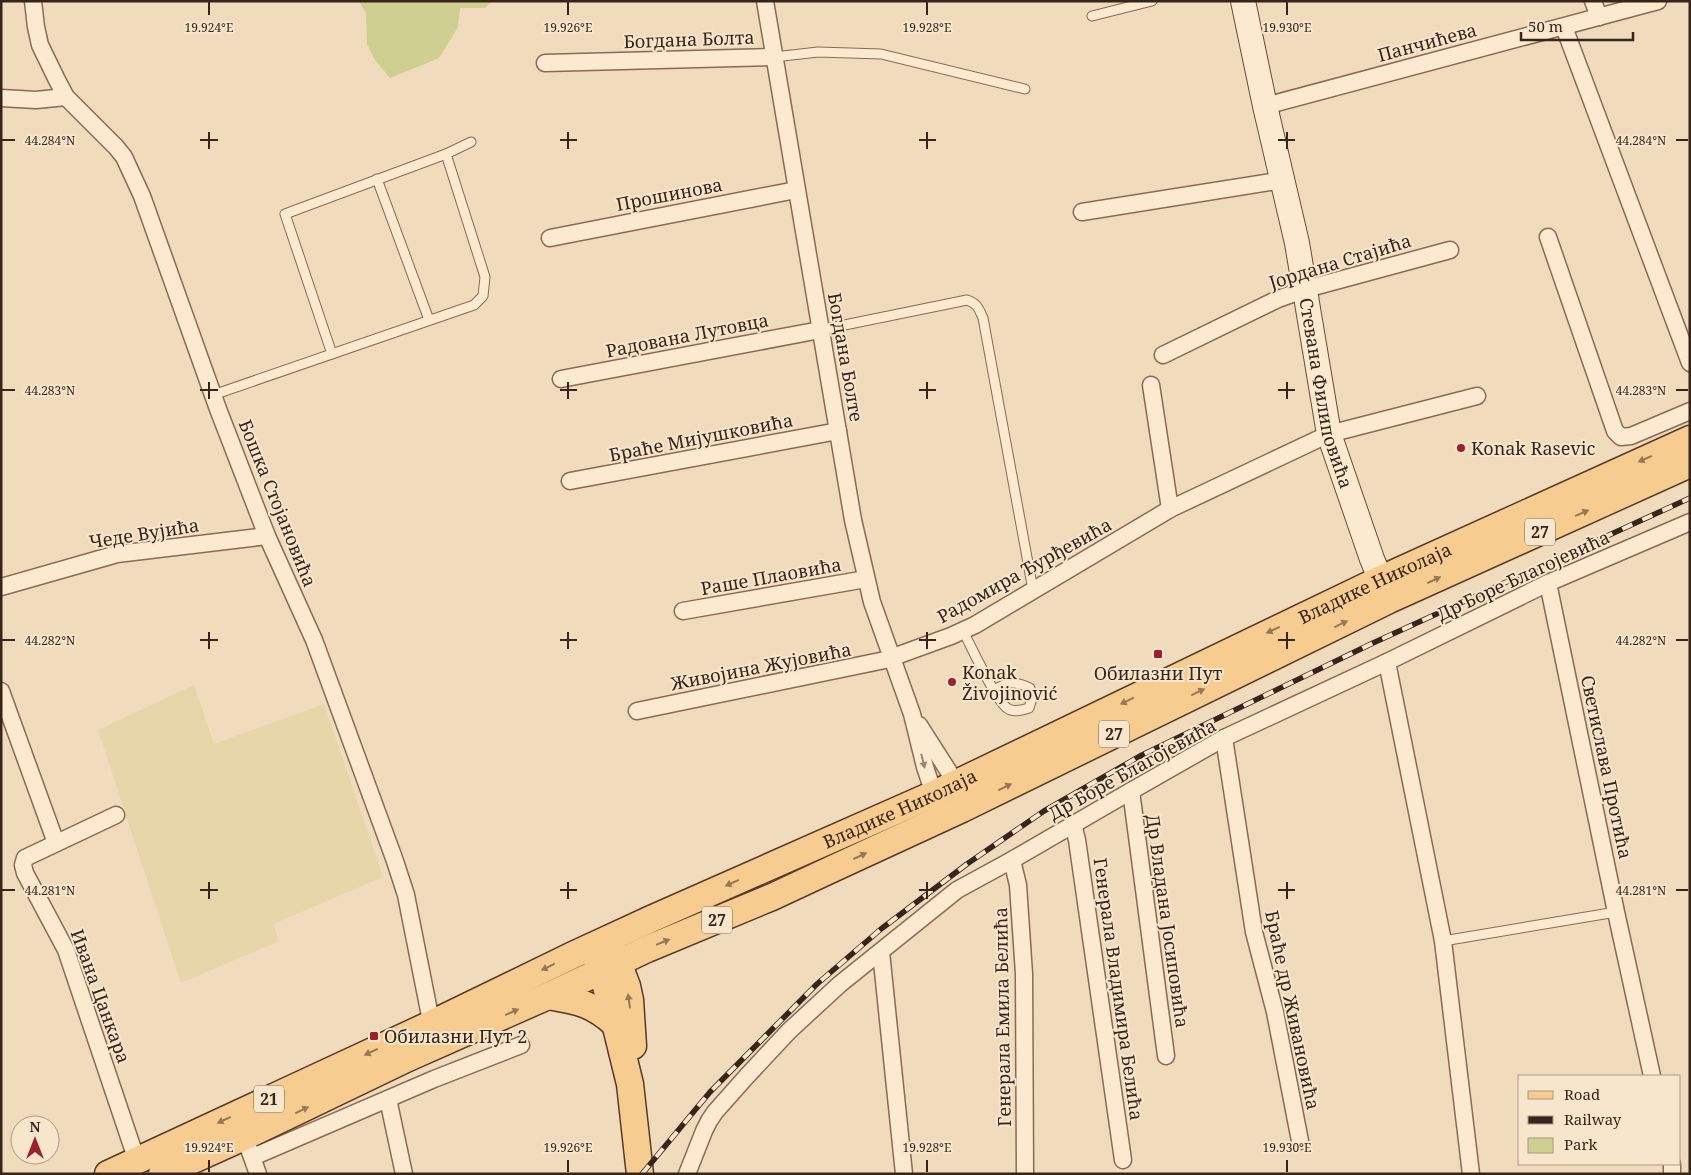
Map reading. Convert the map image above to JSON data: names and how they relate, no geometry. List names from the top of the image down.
{
  "streets": {
    "main road": ["27", "Владике Николаја", "21"],
    "street": [
      "Богдана Болта",
      "Панчићева",
      "Прошинова",
      "Јордана Стајића",
      "Радована Лутовца",
      "Богдана Болте",
      "Стевана Филиповића",
      "Браће Мијушковића",
      "Бошка Стојановића",
      "Чеде Вујића",
      "Радомира Ђурђевића",
      "Др Боре Благојевића",
      "Раше Плаовића",
      "Живојина Жујовића",
      "Светислава Протића",
      "Др Владана Јосиповића",
      "Генерала Владимира Белића",
      "Ивана Цанкара",
      "Браће др Живановића",
      "Генерала Емила Белића"
    ]
  },
  "crossings": [
    ["Богдана Болта", "Богдана Болте"],
    ["Панчићева", "Стевана Филиповића"],
    ["Прошинова", "Богдана Болте"],
    ["Јордана Стајића", "Стевана Филиповића"],
    ["Радована Лутовца", "Богдана Болте"],
    ["Богдана Болте", "Браће Мијушковића"],
    ["Богдана Болте", "Радомира Ђурђевића"],
    ["Богдана Болте", "Раше Плаовића"],
    ["Богдана Болте", "Владике Николаја"],
    ["Богдана Болте", "Живојина Жујовића"],
    ["Стевана Филиповића", "Радомира Ђурђевића"],
    ["Стевана Филиповића", "Владике Николаја"],
    ["Бошка Стојановића", "Чеде Вујића"],
    ["Бошка Стојановића", "Владике Николаја"],
    ["Радомира Ђурђевића", "Живојина Жујовића"],
    ["Др Боре Благојевића", "Светислава Протића"],
    ["Др Боре Благојевића", "Др Владана Јосиповића"],
    ["Др Боре Благојевића", "Генерала Владимира Белића"],
    ["Др Боре Благојевића", "Браће др Живановића"],
    ["Др Боре Благојевића", "Генерала Емила Белића"],
    ["Владике Николаја", "Ивана Цанкара"]
  ],
  "places": {
    "other": ["Konak Rasevic", "Konak Živojinović"],
    "transit": ["Обилазни Пут", "Обилазни Пут 2"]
  },
  "legend": ["Road", "Railway", "Park"],
  "scale_bar": "50 m",
  "north": "top",
  "coordinates": [
    "19.924°E",
    "19.926°E",
    "19.928°E",
    "19.930°E",
    "44.284°N",
    "44.283°N",
    "44.282°N",
    "44.281°N"
  ]
}
